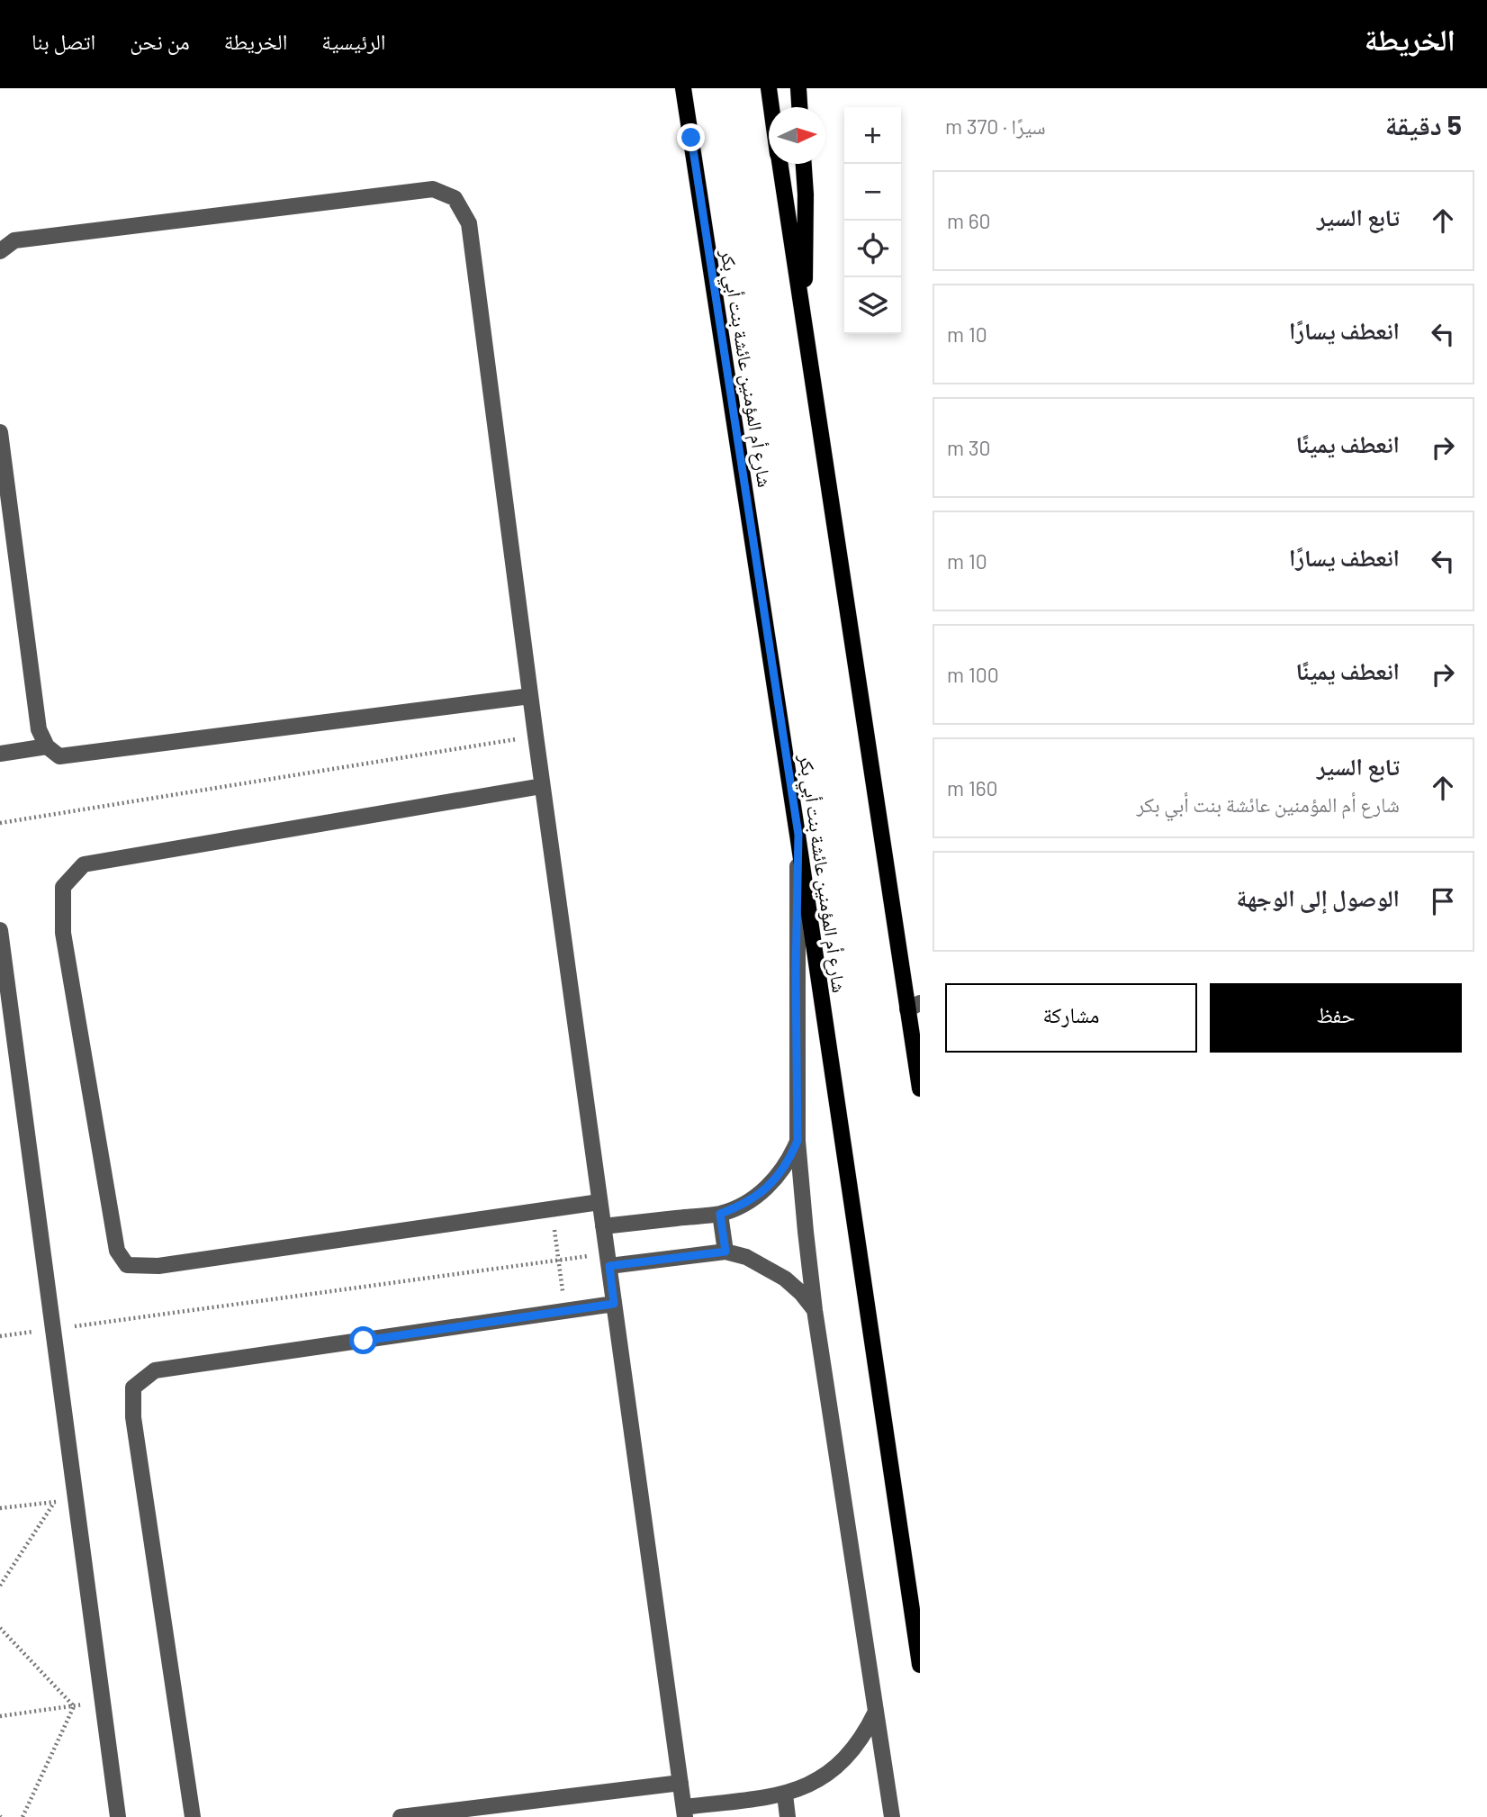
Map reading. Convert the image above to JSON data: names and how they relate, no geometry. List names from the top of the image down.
{
  "streets": {
    "main road": ["شارع أم المؤمنين عائشة بنت أبي بكر"]
  },
  "north": "right",
  "page": {
    "header": "الخريطة",
    "nav": [
      "الرئيسية",
      "الخريطة",
      "من نحن",
      "اتصل بنا"
    ],
    "heading": ["5 دقيقة", "سيرًا · 370 m"],
    "map_buttons": ["+", "−"],
    "list": [
      ["تابع السير", "60 m"],
      ["انعطف يسارًا", "10 m"],
      ["انعطف يمينًا", "30 m"],
      ["انعطف يسارًا", "10 m"],
      ["انعطف يمينًا", "100 m"],
      ["تابع السير", "شارع أم المؤمنين عائشة بنت أبي بكر", "160 m"],
      "الوصول إلى الوجهة"
    ],
    "buttons": ["حفظ", "مشاركة"]
  }
}
